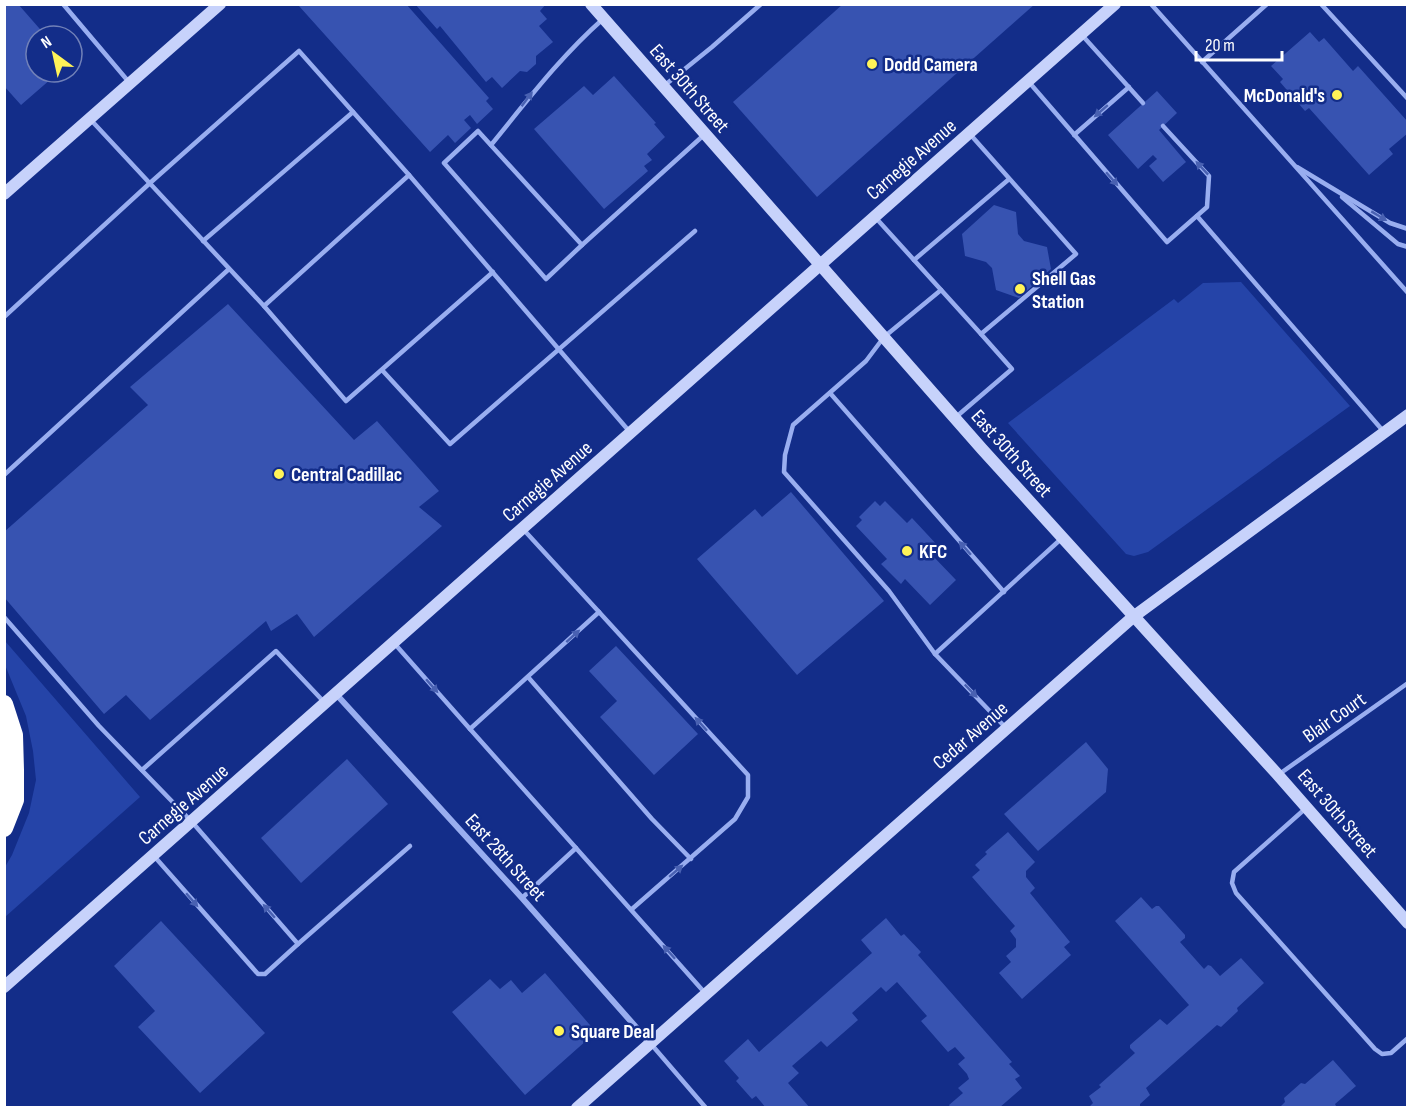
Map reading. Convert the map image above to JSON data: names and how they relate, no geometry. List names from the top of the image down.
{
  "streets": {
    "main road": ["East 30th Street", "Carnegie Avenue", "Cedar Avenue"],
    "street": ["East 28th Street"],
    "lane": ["Blair Court"]
  },
  "crossings": [
    ["East 30th Street", "Carnegie Avenue"],
    ["East 30th Street", "Blair Court"],
    ["East 30th Street", "Cedar Avenue"],
    ["Carnegie Avenue", "East 28th Street"],
    ["Cedar Avenue", "East 28th Street"]
  ],
  "places": [
    "Dodd Camera",
    "McDonald's",
    "Shell Gas Station",
    "Central Cadillac",
    "KFC",
    "Square Deal"
  ],
  "scale_bar": "20 m",
  "north": "top left"
}
